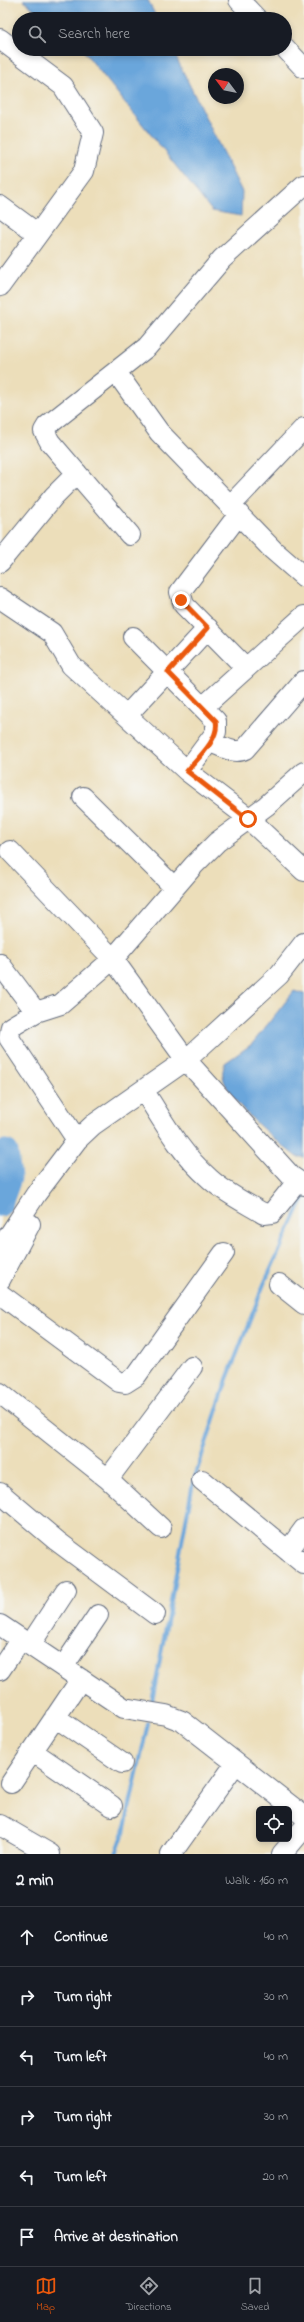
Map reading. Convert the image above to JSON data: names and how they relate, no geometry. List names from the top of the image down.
{
  "north": "top left",
  "page": {
    "search": "Search here",
    "heading": ["2 min", "Walk · 160 m"],
    "list": [
      ["Continue", "40 m"],
      ["Turn right", "30 m"],
      ["Turn left", "40 m"],
      ["Turn right", "30 m"],
      ["Turn left", "20 m"],
      "Arrive at destination"
    ],
    "nav": ["Map", "Directions", "Saved"]
  }
}
